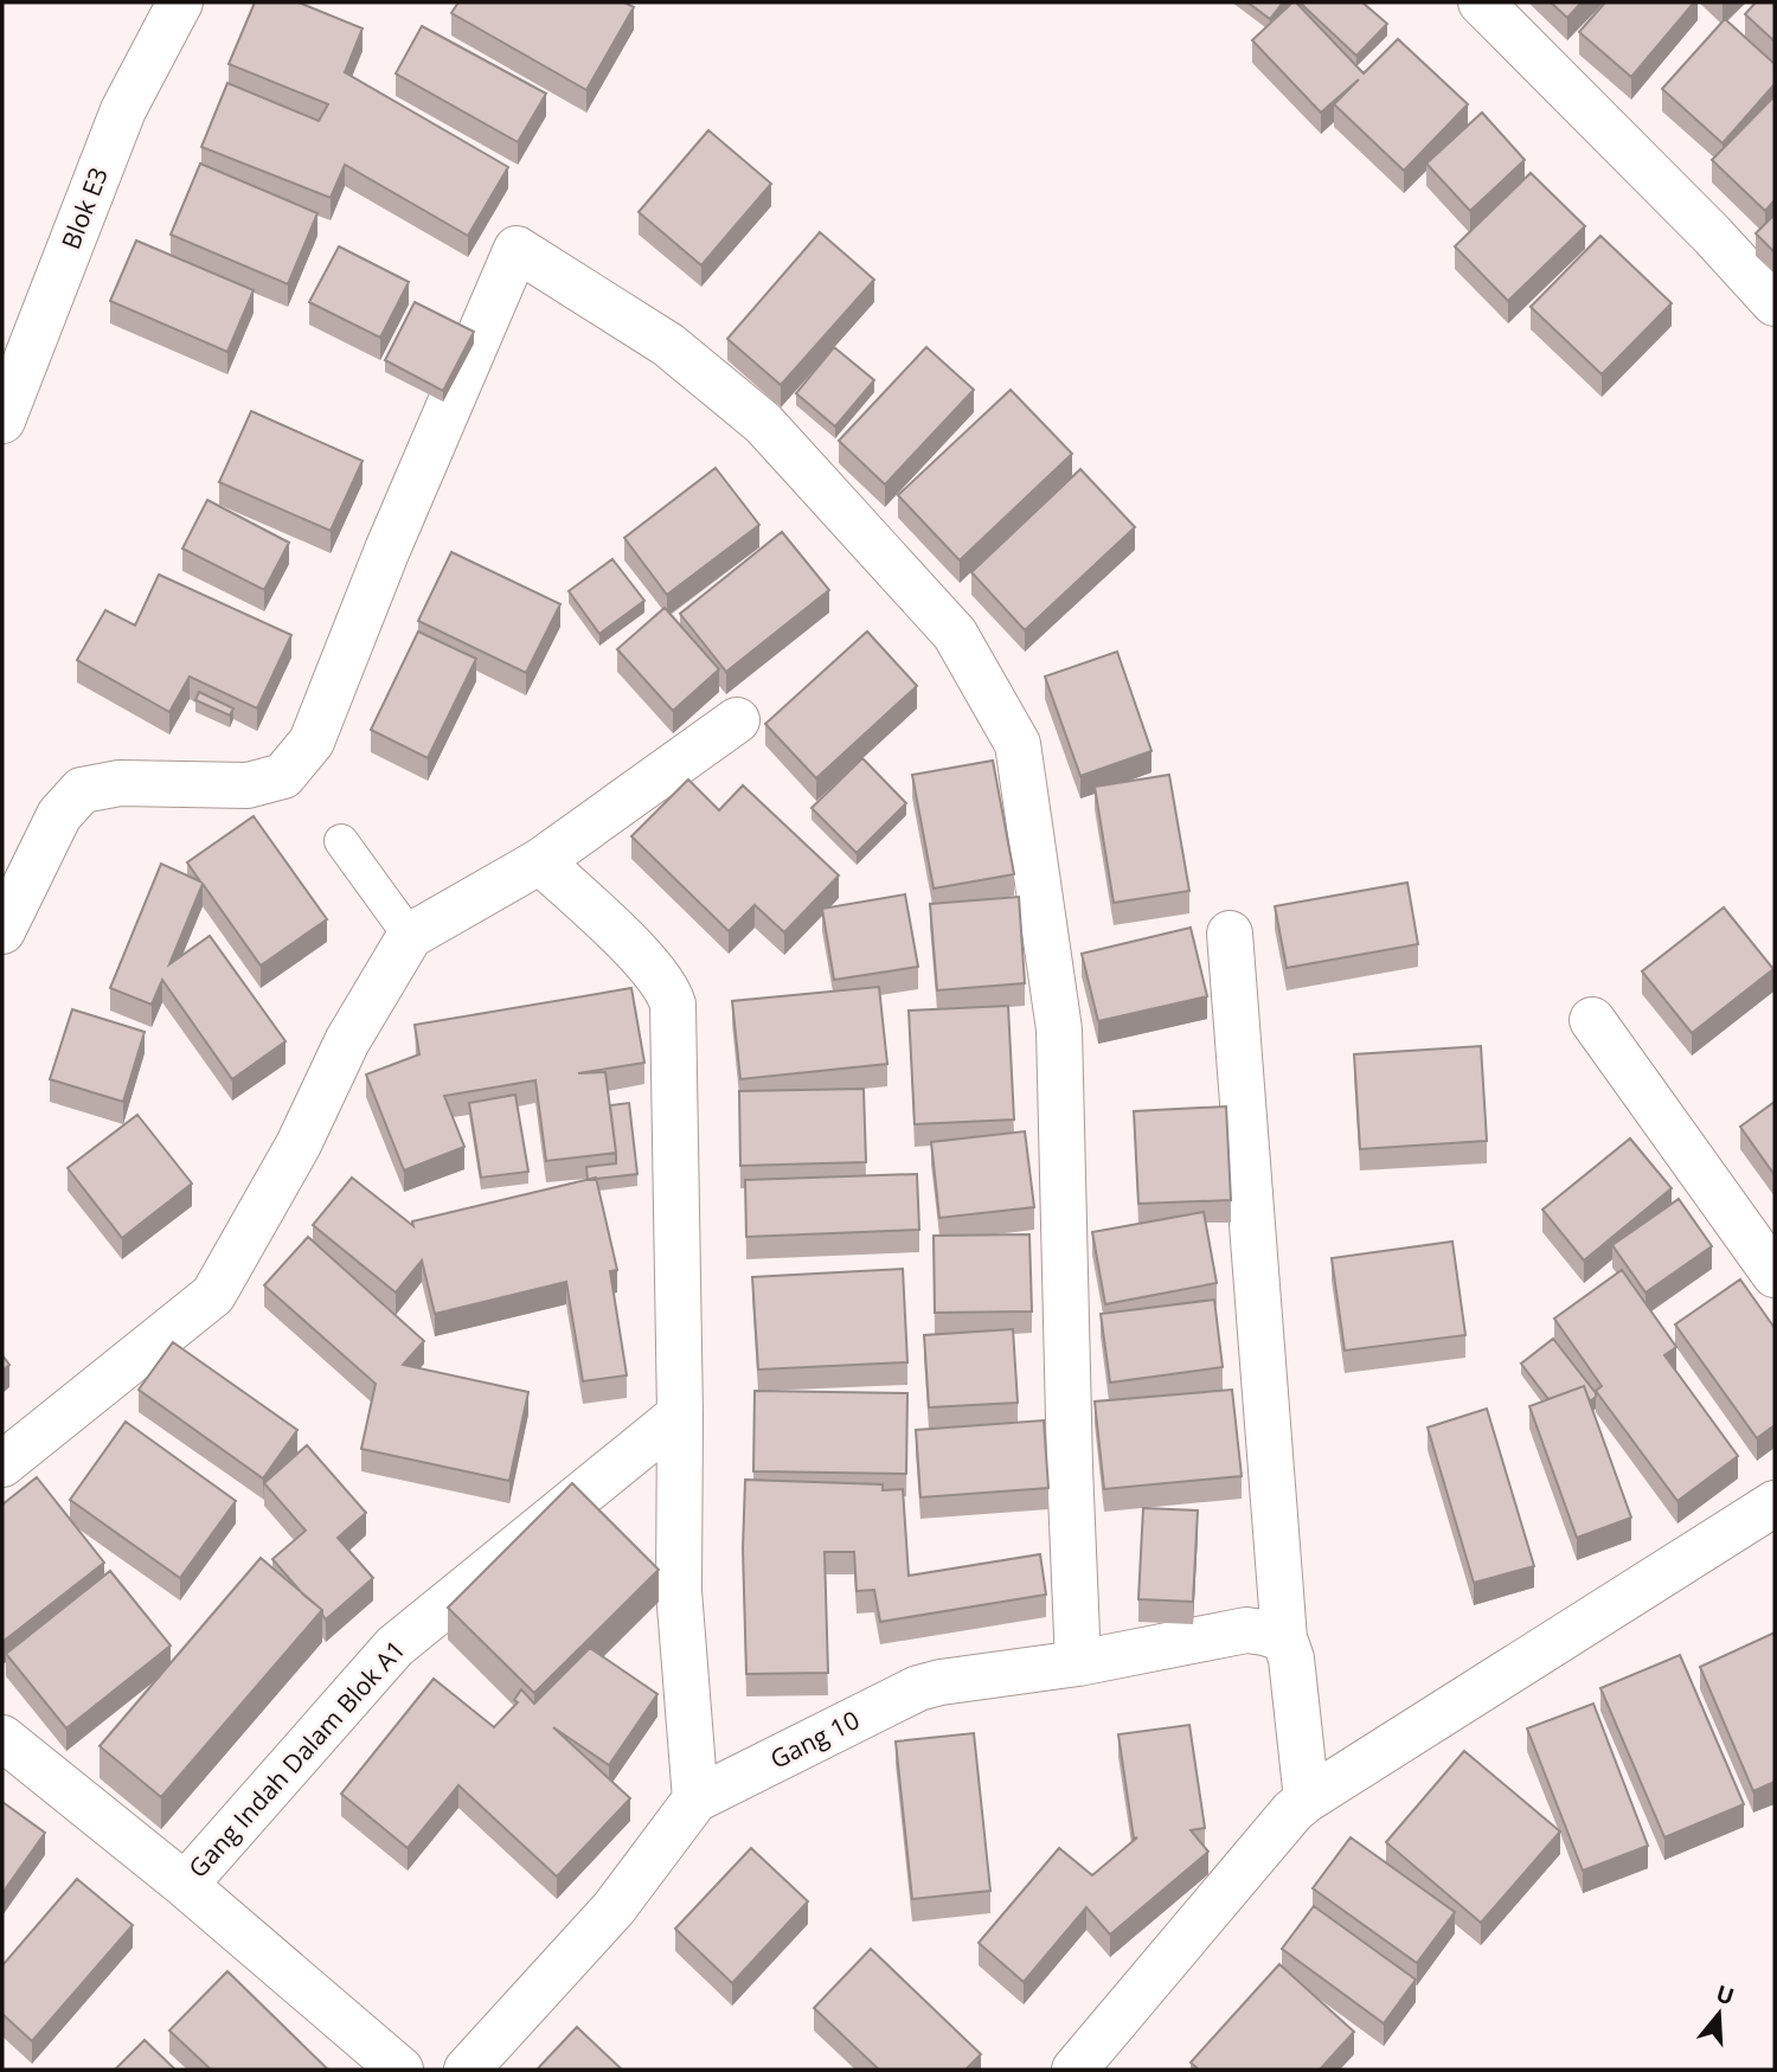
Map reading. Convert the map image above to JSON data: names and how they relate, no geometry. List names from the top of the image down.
{
  "streets": {
    "street": ["Blok E3", "Gang 10", "Gang Indah Dalam Blok A1"]
  },
  "north": "top"
}
